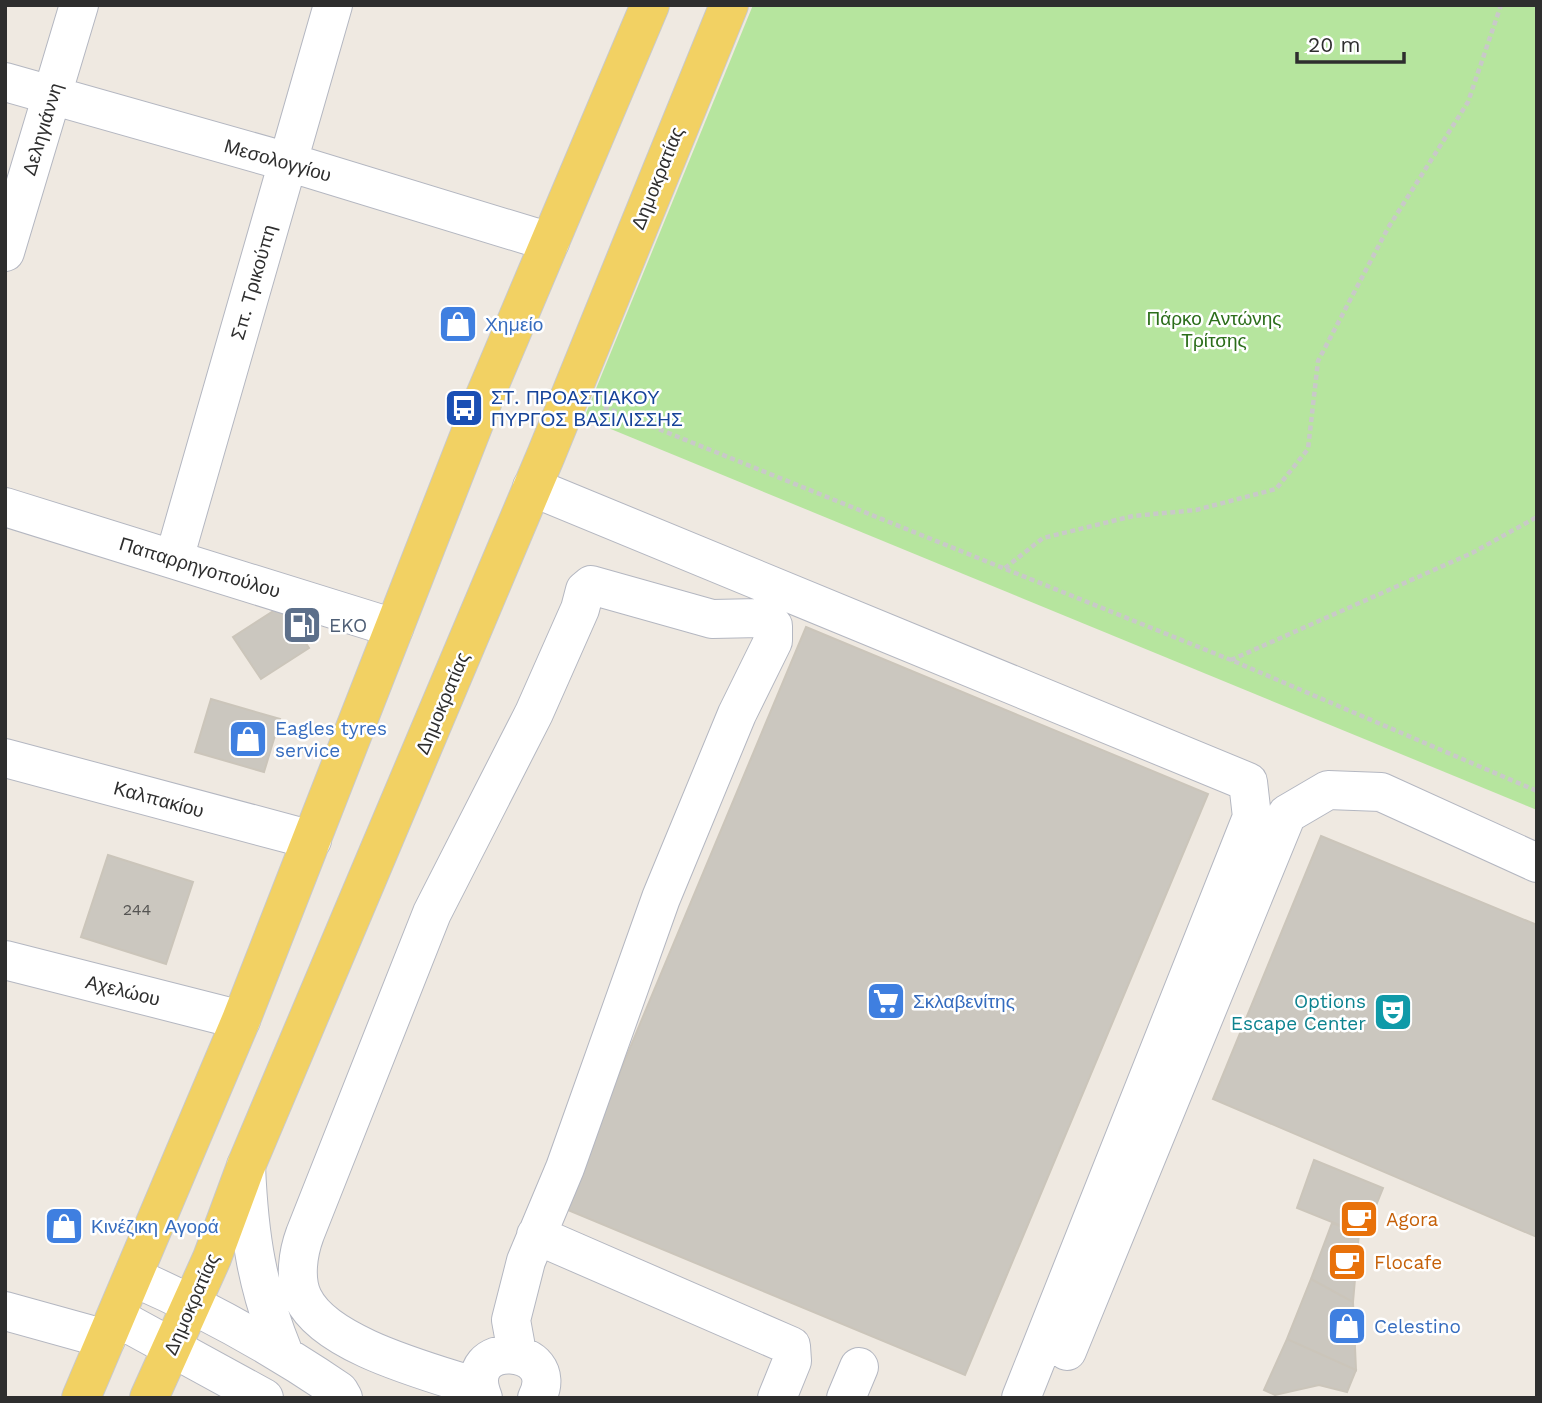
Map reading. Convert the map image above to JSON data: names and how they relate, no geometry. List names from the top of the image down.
{
  "streets": {
    "main road": ["Δημοκρατίας"],
    "street": [
      "Δεληγιάννη",
      "Μεσολογγίου",
      "Σπ. Τρικούπη",
      "Παπαρρηγοπούλου",
      "Καλπακίου",
      "Αχελώου"
    ]
  },
  "crossings": [
    ["Δεληγιάννη", "Μεσολογγίου"],
    ["Μεσολογγίου", "Σπ. Τρικούπη"],
    ["Σπ. Τρικούπη", "Παπαρρηγοπούλου"]
  ],
  "parks": ["Πάρκο Αντώνης Τρίτσης"],
  "places": {
    "shop": [
      "Χημείο",
      "Eagles tyres service",
      "Κινέζικη Αγορά",
      "Celestino"
    ],
    "bus stop": ["ΣΤ. ΠΡΟΑΣΤΙΑΚΟΥ ΠΥΡΓΟΣ ΒΑΣΙΛΙΣΣΗΣ"],
    "fuel station": ["EKO"],
    "supermarket": ["Σκλαβενίτης"],
    "theatre": ["Options Escape Center"],
    "cafe": ["Agora", "Flocafe"]
  },
  "house_numbers": ["244"],
  "scale_bar": "20 m"
}
